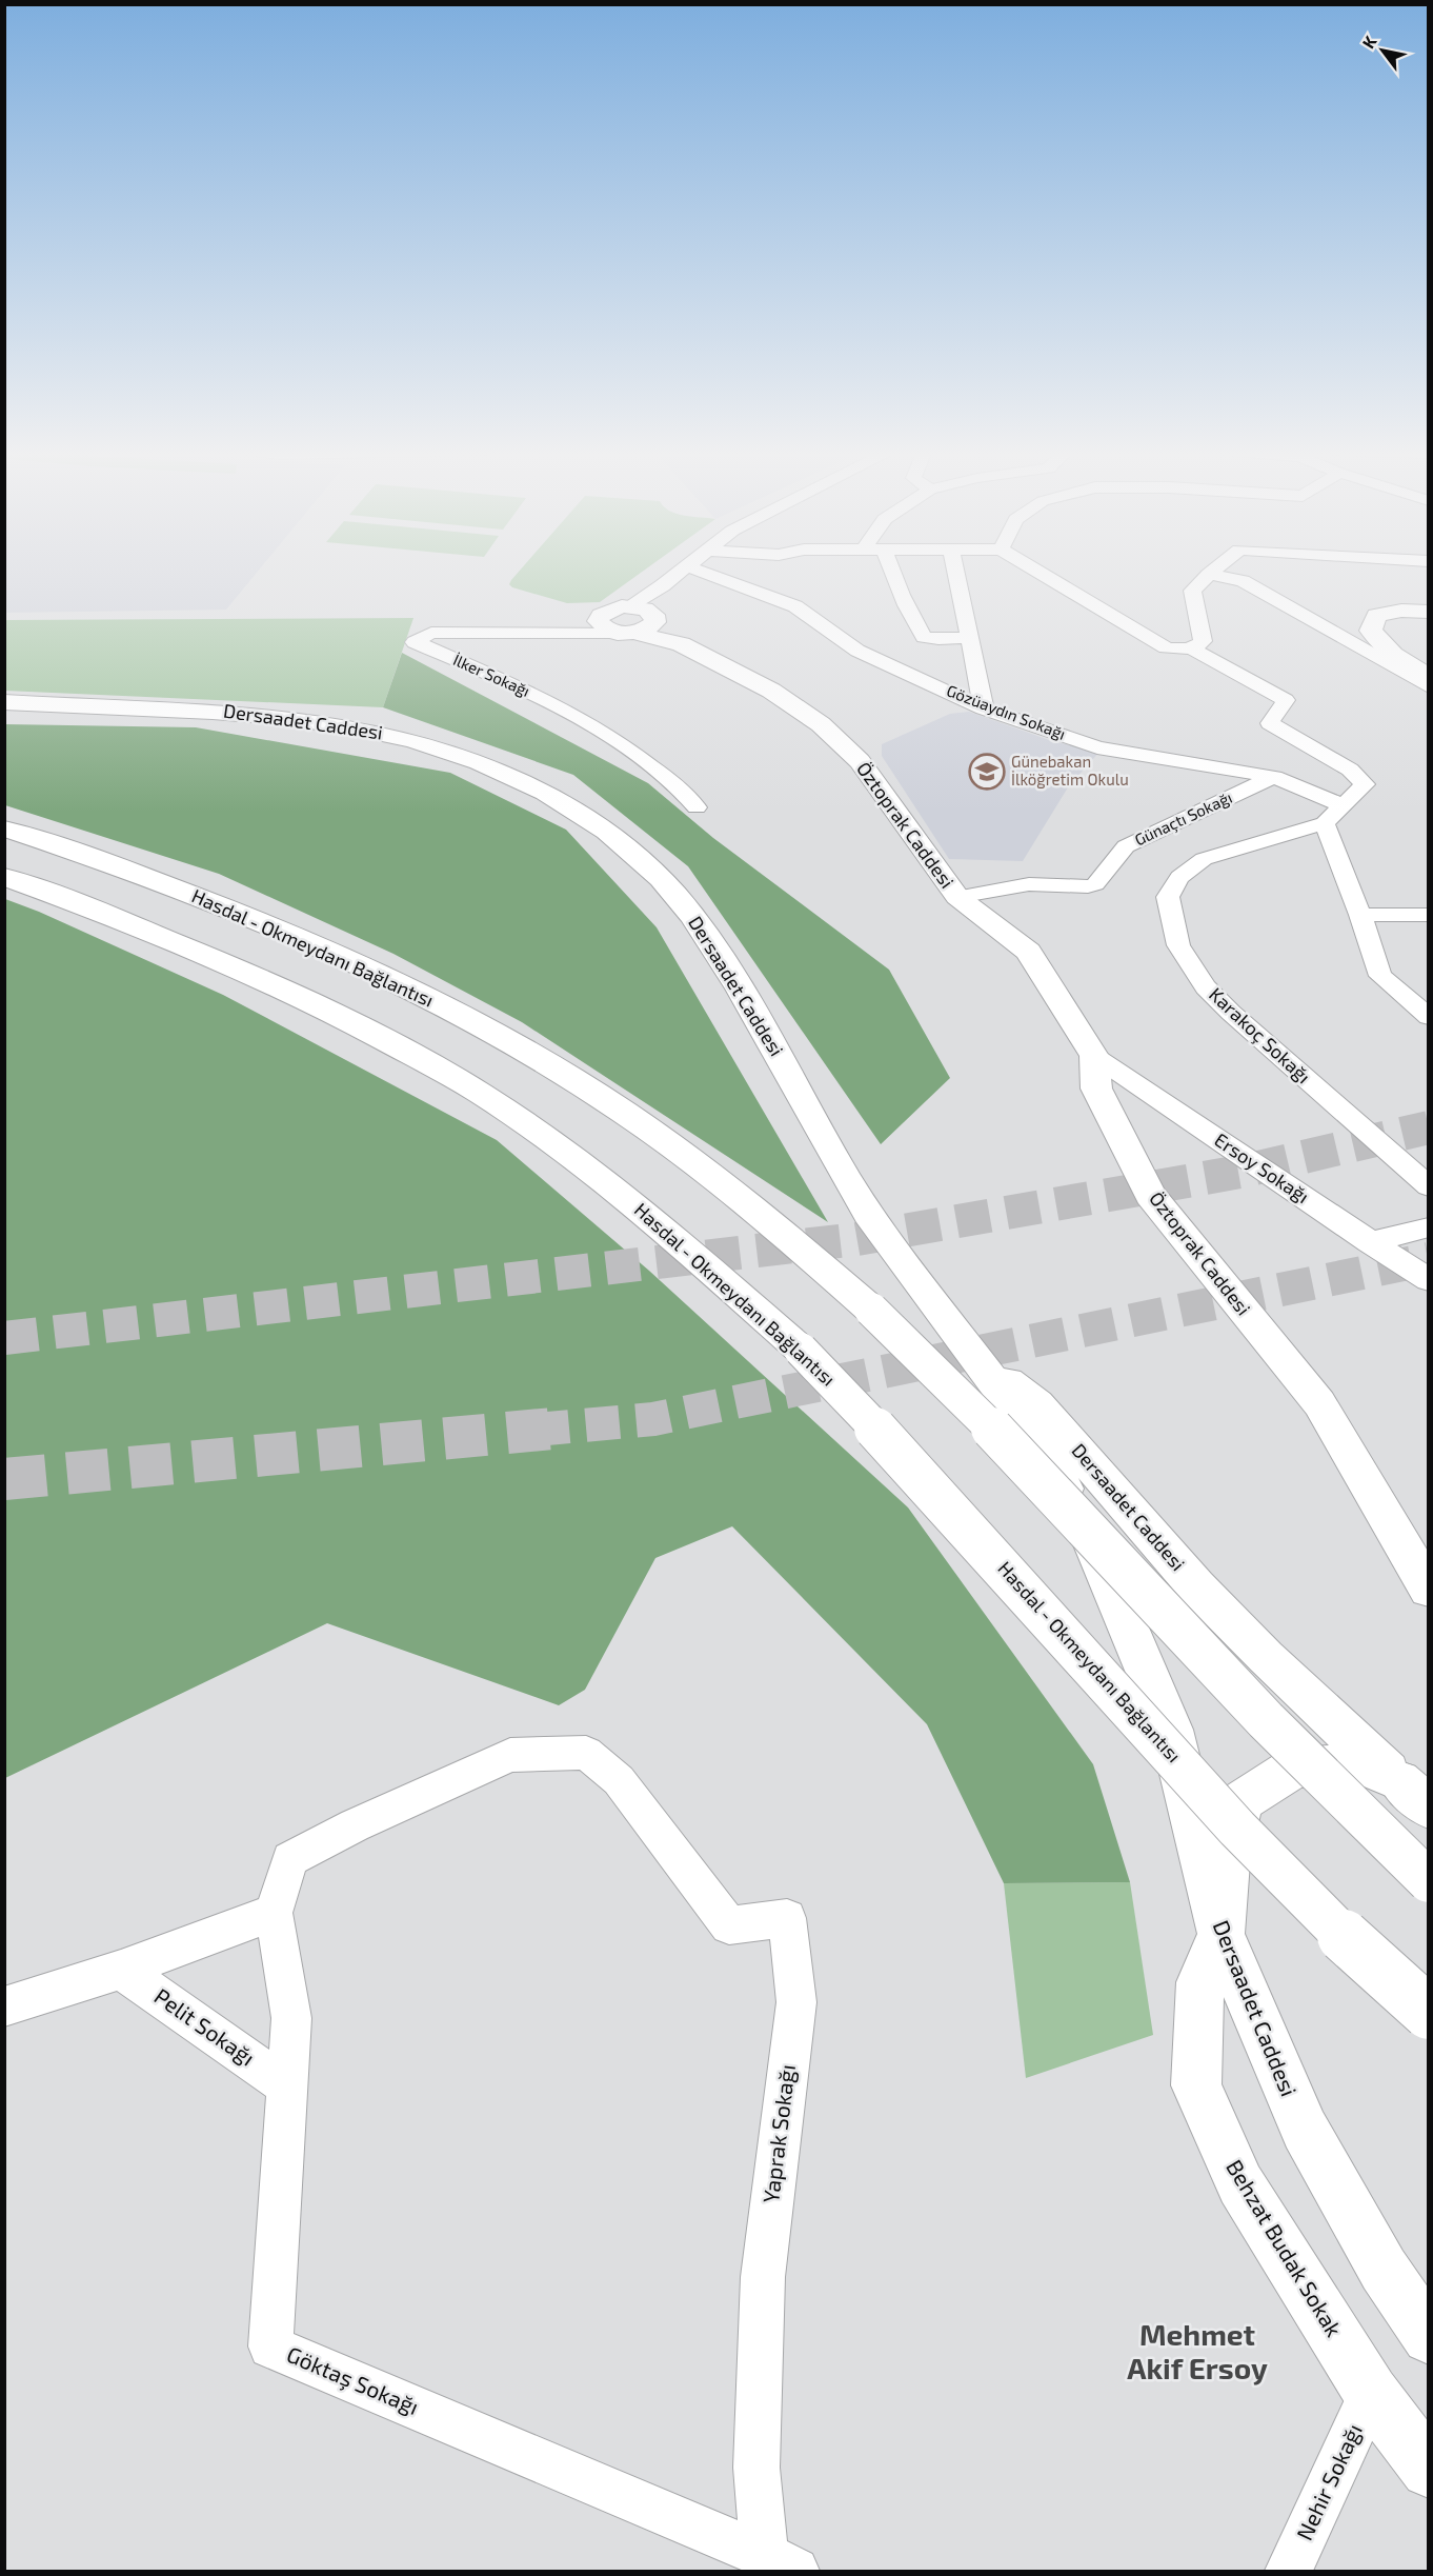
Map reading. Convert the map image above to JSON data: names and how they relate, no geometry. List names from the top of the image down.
{
  "streets": {
    "main road": [
      "Dersaadet Caddesi",
      "Öztoprak Caddesi",
      "Hasdal - Okmeydanı Bağlantısı",
      "Behzat Budak Sokak"
    ],
    "street": [
      "İlker Sokağı",
      "Gözüaydın Sokağı",
      "Günaçtı Sokağı",
      "Karakoç Sokağı",
      "Ersoy Sokağı",
      "Pelit Sokağı",
      "Yaprak Sokağı",
      "Göktaş Sokağı",
      "Nehir Sokağı"
    ]
  },
  "crossings": [
    ["Gözüaydın Sokağı", "Günaçtı Sokağı"],
    ["Gözüaydın Sokağı", "Karakoç Sokağı"],
    ["Dersaadet Caddesi", "Behzat Budak Sokak"],
    ["Günaçtı Sokağı", "Öztoprak Caddesi"],
    ["Öztoprak Caddesi", "Ersoy Sokağı"],
    ["Pelit Sokağı", "Yaprak Sokağı"],
    ["Pelit Sokağı", "Göktaş Sokağı"],
    ["Yaprak Sokağı", "Göktaş Sokağı"],
    ["Behzat Budak Sokak", "Nehir Sokağı"]
  ],
  "districts": ["Mehmet Akif Ersoy"],
  "places": {
    "school or university": ["Günebakan İlköğretim Okulu"]
  },
  "north": "top left"
}
